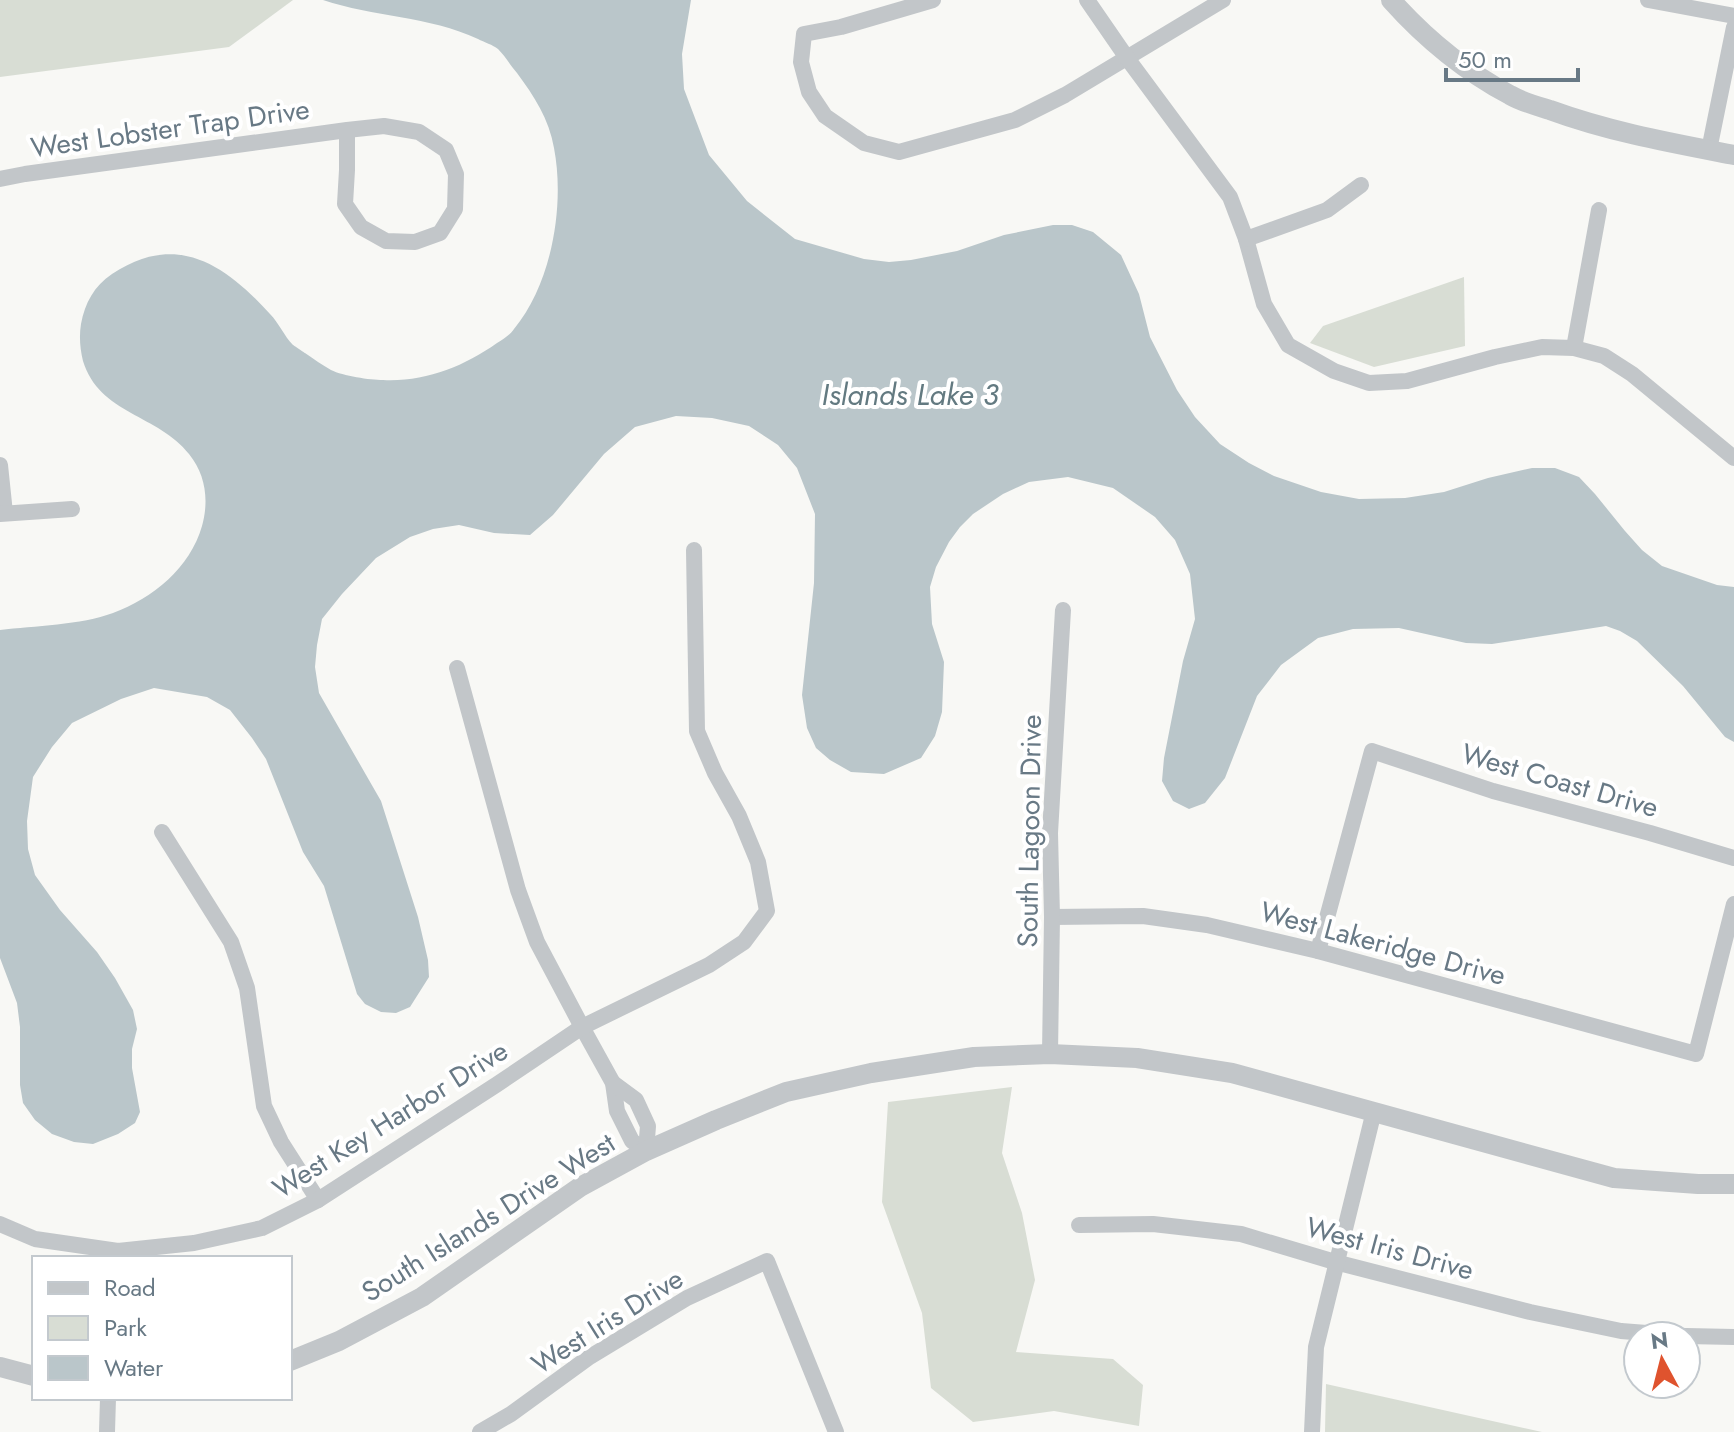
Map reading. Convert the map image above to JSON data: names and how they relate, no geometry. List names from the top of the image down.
{
  "streets": {
    "street": [
      "West Lobster Trap Drive",
      "West Coast Drive",
      "South Lagoon Drive",
      "West Lakeridge Drive",
      "West Key Harbor Drive",
      "South Islands Drive West",
      "West Iris Drive"
    ]
  },
  "crossings": [
    ["West Coast Drive", "West Lakeridge Drive"],
    ["South Lagoon Drive", "West Lakeridge Drive"],
    ["South Lagoon Drive", "South Islands Drive West"]
  ],
  "water": ["Islands Lake 3"],
  "legend": ["Road", "Park", "Water"],
  "scale_bar": "50 m",
  "north": "top"
}
